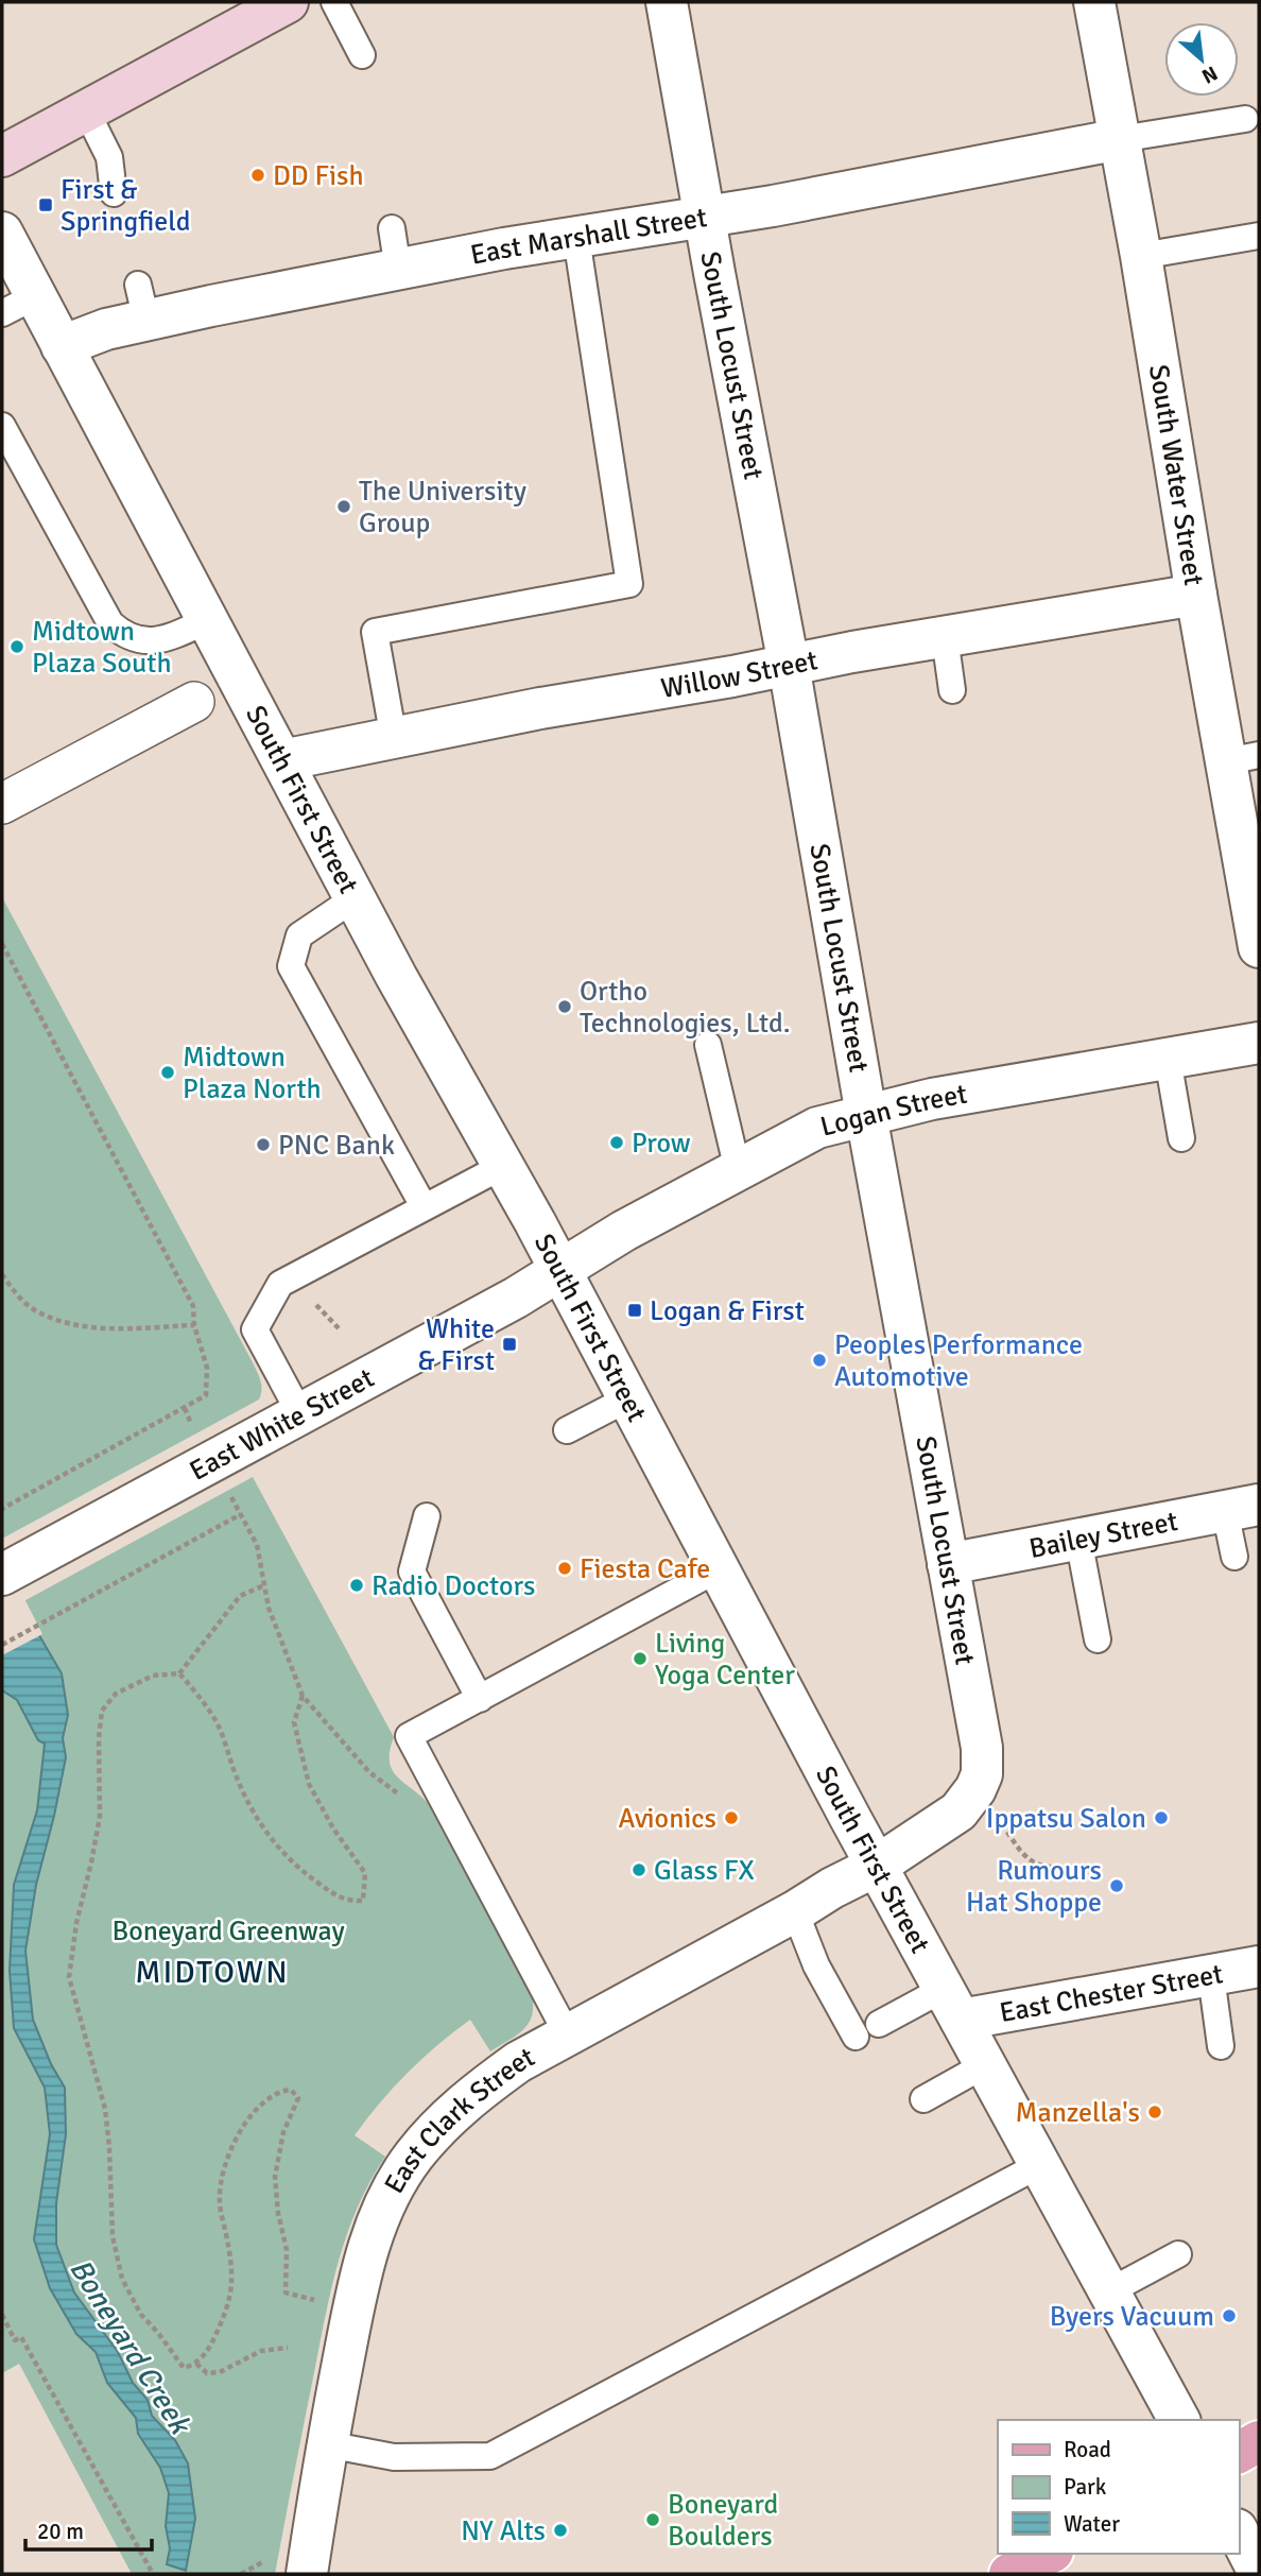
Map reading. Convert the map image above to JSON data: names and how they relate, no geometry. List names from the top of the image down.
{
  "streets": {
    "street": [
      "East Marshall Street",
      "South Locust Street",
      "South Water Street",
      "Willow Street",
      "South First Street",
      "Logan Street",
      "East White Street",
      "Bailey Street",
      "East Chester Street",
      "East Clark Street"
    ]
  },
  "crossings": [
    ["East Marshall Street", "South Locust Street"],
    ["East Marshall Street", "South Water Street"],
    ["East Marshall Street", "South First Street"],
    ["South Locust Street", "Willow Street"],
    ["South Locust Street", "South First Street"],
    ["South Locust Street", "Logan Street"],
    ["South Locust Street", "Bailey Street"],
    ["South Locust Street", "East Clark Street"],
    ["South Water Street", "Willow Street"],
    ["Willow Street", "South First Street"],
    ["South First Street", "Logan Street"],
    ["South First Street", "East White Street"],
    ["South First Street", "East Chester Street"],
    ["South First Street", "East Clark Street"],
    ["Logan Street", "East White Street"]
  ],
  "districts": ["MIDTOWN"],
  "water": ["Boneyard Creek"],
  "parks": ["Boneyard Greenway"],
  "places": {
    "other": [
      "DD Fish",
      "The University Group",
      "Midtown Plaza South",
      "Ortho Technologies, Ltd.",
      "Midtown Plaza North",
      "Prow",
      "PNC Bank",
      "Peoples Performance Automotive",
      "Fiesta Cafe",
      "Radio Doctors",
      "Living Yoga Center",
      "Avionics",
      "Ippatsu Salon",
      "Glass FX",
      "Rumours Hat Shoppe",
      "Manzella's",
      "Byers Vacuum",
      "Boneyard Boulders",
      "NY Alts"
    ],
    "transit": ["First & Springfield", "Logan & First", "White & First"]
  },
  "legend": ["Road", "Park", "Water"],
  "scale_bar": "20 m",
  "north": "bottom right"
}
